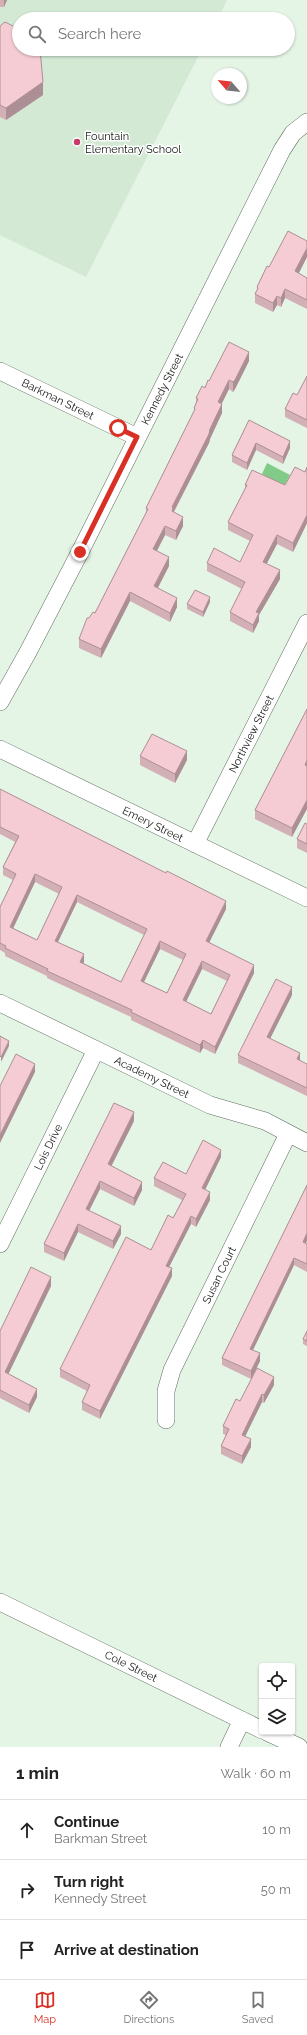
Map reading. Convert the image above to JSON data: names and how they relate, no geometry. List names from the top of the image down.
{
  "streets": {
    "street": [
      "Kennedy Street",
      "Barkman Street",
      "Northview Street",
      "Emery Street",
      "Academy Street",
      "Lois Drive",
      "Susan Court",
      "Cole Street"
    ]
  },
  "crossings": [
    ["Kennedy Street", "Barkman Street"],
    ["Northview Street", "Emery Street"],
    ["Academy Street", "Lois Drive"],
    ["Academy Street", "Susan Court"]
  ],
  "places": ["Fountain Elementary School"],
  "north": "top left",
  "page": {
    "search": "Search here",
    "heading": ["1 min", "Walk · 60 m"],
    "list": [
      ["Continue", "Barkman Street", "10 m"],
      ["Turn right", "Kennedy Street", "50 m"],
      "Arrive at destination"
    ],
    "nav": ["Map", "Directions", "Saved"]
  }
}
